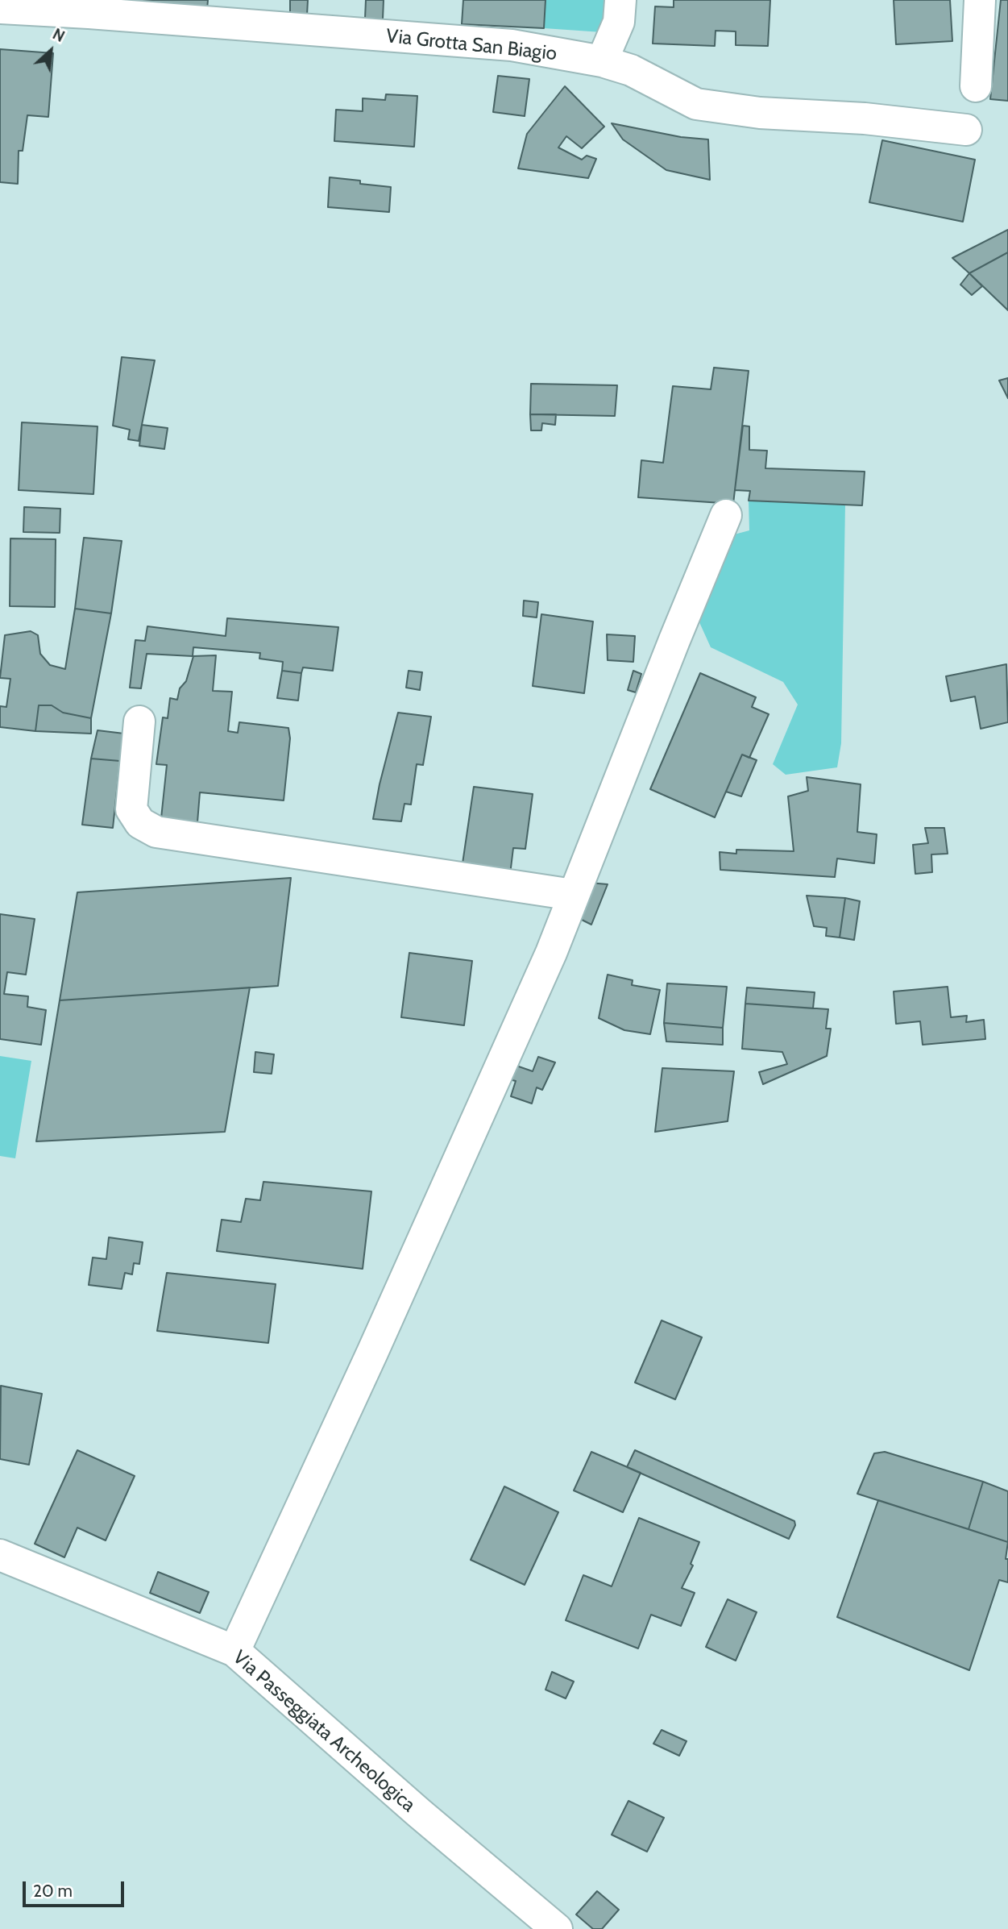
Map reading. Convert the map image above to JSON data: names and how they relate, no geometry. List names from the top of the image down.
{
  "streets": {
    "street": ["Via Grotta San Biagio", "Via Passeggiata Archeologica"]
  },
  "scale_bar": "20 m",
  "north": "top right"
}
